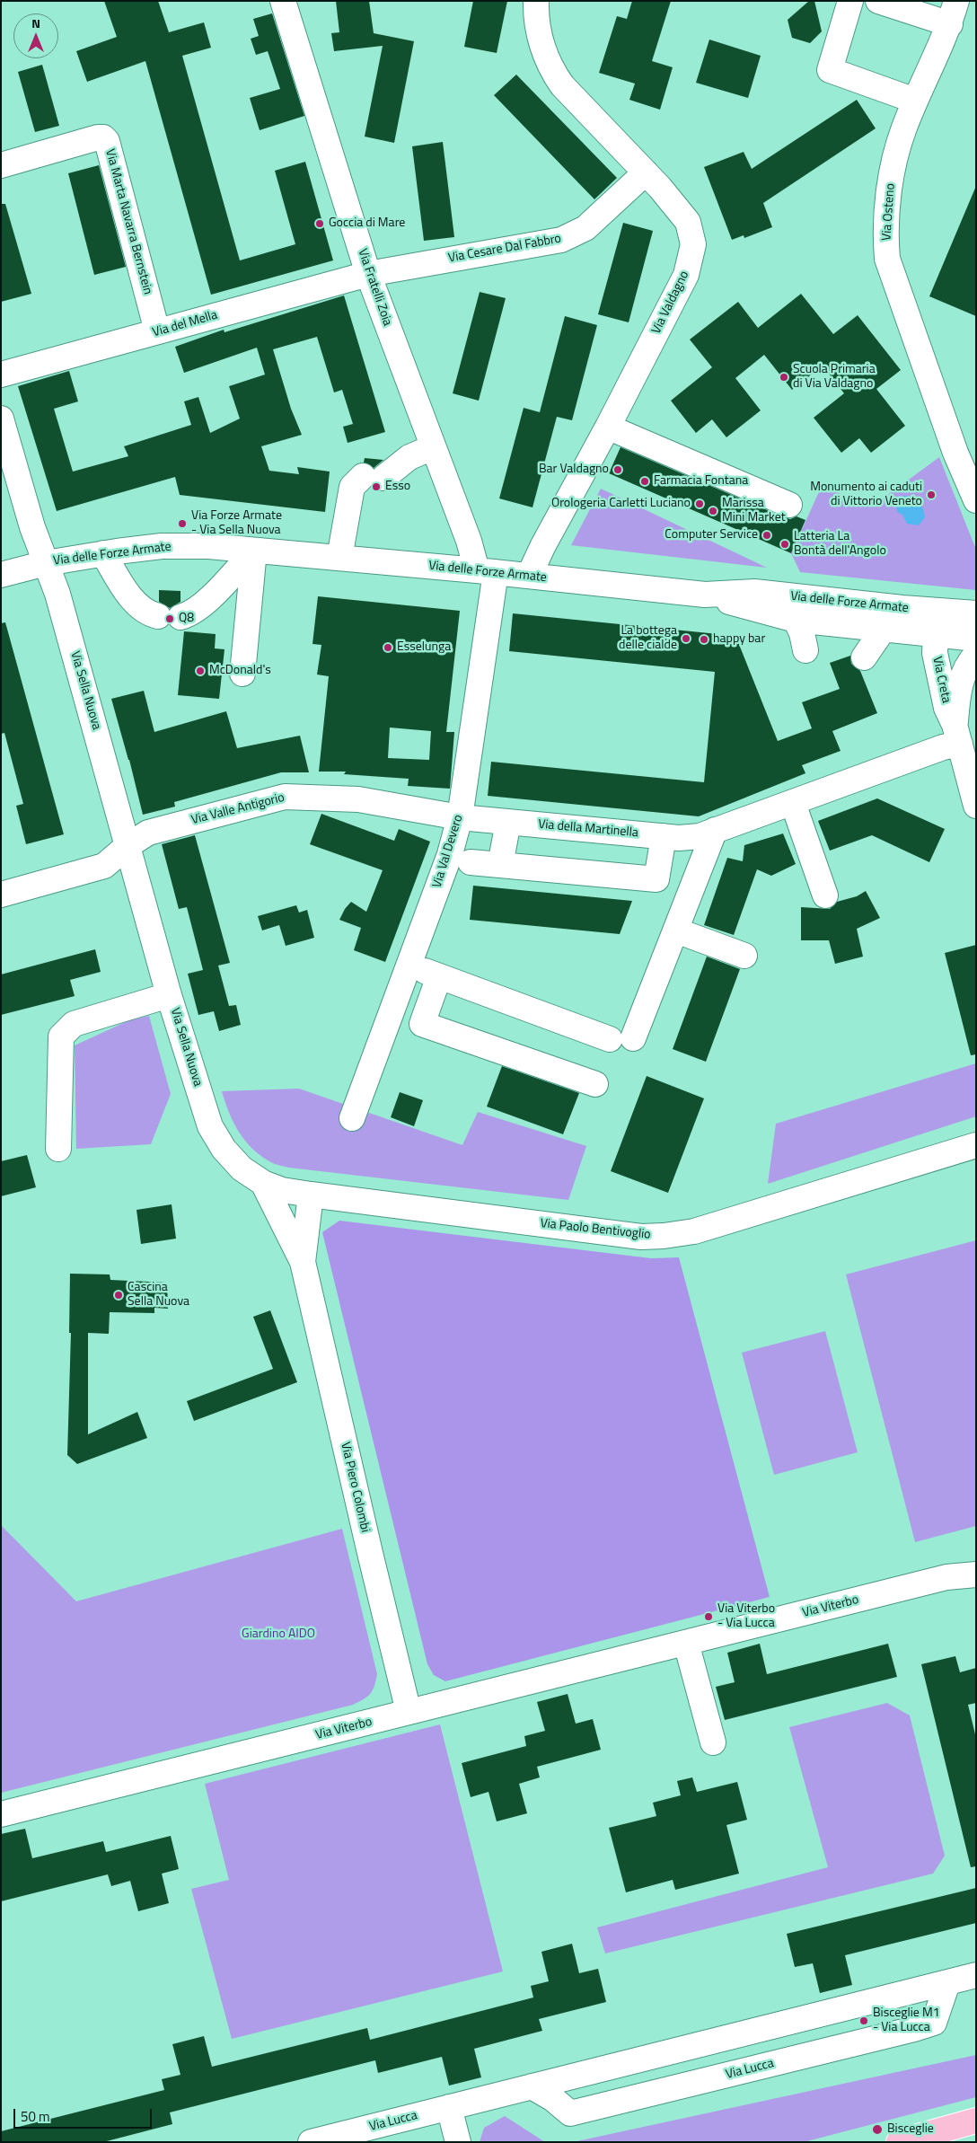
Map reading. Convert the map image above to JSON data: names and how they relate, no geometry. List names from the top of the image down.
{
  "streets": {
    "street": [
      "Via Osteno",
      "Via Marta Navarra Bernstein",
      "Via Cesare Dal Fabbro",
      "Via Fratelli Zoia",
      "Via Valdagno",
      "Via del Mella",
      "Via delle Forze Armate",
      "Via Creta",
      "Via Sella Nuova",
      "Via Valle Antigorio",
      "Via della Martinella",
      "Via Val Devero",
      "Via Paolo Bentivoglio",
      "Via Piero Colombi",
      "Via Viterbo",
      "Via Lucca"
    ]
  },
  "crossings": [
    ["Via Marta Navarra Bernstein", "Via del Mella"],
    ["Via Cesare Dal Fabbro", "Via Fratelli Zoia"],
    ["Via Cesare Dal Fabbro", "Via Valdagno"],
    ["Via Cesare Dal Fabbro", "Via del Mella"],
    ["Via Fratelli Zoia", "Via del Mella"],
    ["Via Fratelli Zoia", "Via delle Forze Armate"],
    ["Via Fratelli Zoia", "Via Val Devero"],
    ["Via Valdagno", "Via delle Forze Armate"],
    ["Via delle Forze Armate", "Via Creta"],
    ["Via delle Forze Armate", "Via Sella Nuova"],
    ["Via delle Forze Armate", "Via Val Devero"],
    ["Via Creta", "Via della Martinella"],
    ["Via Sella Nuova", "Via Valle Antigorio"],
    ["Via Sella Nuova", "Via Paolo Bentivoglio"],
    ["Via Sella Nuova", "Via Piero Colombi"],
    ["Via Valle Antigorio", "Via della Martinella"],
    ["Via Valle Antigorio", "Via Val Devero"],
    ["Via della Martinella", "Via Val Devero"],
    ["Via Paolo Bentivoglio", "Via Piero Colombi"],
    ["Via Piero Colombi", "Via Viterbo"]
  ],
  "parks": ["Giardino AIDO"],
  "places": [
    "Goccia di Mare",
    "Scuola Primaria di Via Valdagno",
    "Bar Valdagno",
    "Farmacia Fontana",
    "Esso",
    "Monumento ai caduti di Vittorio Veneto",
    "Orologeria Carletti Luciano",
    "Marissa Mini Market",
    "Via Forze Armate - Via Sella Nuova",
    "Computer Service",
    "Latteria La Bontà dell'Angolo",
    "Q8",
    "La bottega delle cialde",
    "happy bar",
    "Esselunga",
    "McDonald's",
    "Cascina Sella Nuova",
    "Via Viterbo - Via Lucca",
    "Bisceglie M1 - Via Lucca",
    "Bisceglie"
  ],
  "scale_bar": "50 m",
  "north": "top"
}
